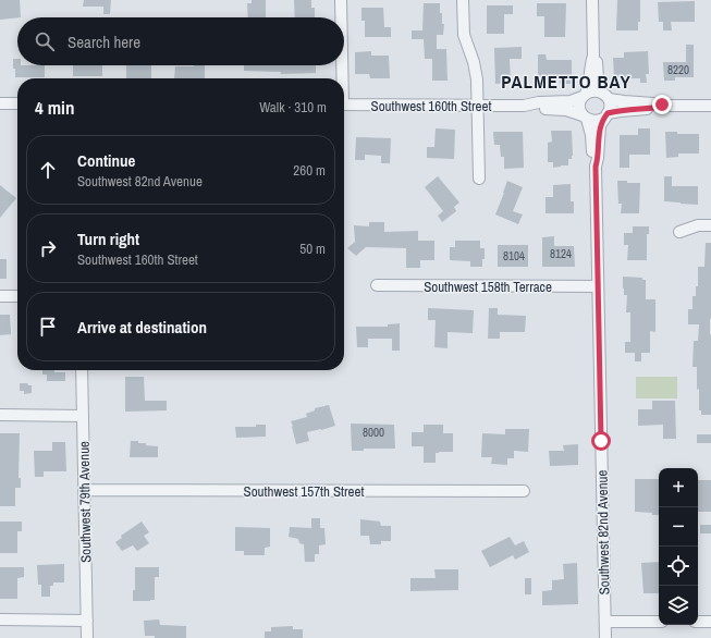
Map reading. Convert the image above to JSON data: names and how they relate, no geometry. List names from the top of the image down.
{
  "streets": {
    "street": [
      "Southwest 160th Street",
      "Southwest 158th Terrace",
      "Southwest 157th Street",
      "Southwest 79th Avenue",
      "Southwest 82nd Avenue"
    ]
  },
  "crossings": [
    ["Southwest 160th Street", "Southwest 82nd Avenue"],
    ["Southwest 158th Terrace", "Southwest 82nd Avenue"],
    ["Southwest 157th Street", "Southwest 79th Avenue"]
  ],
  "districts": ["PALMETTO BAY"],
  "house_numbers": [
    "8220",
    "8124",
    "8104",
    "8000"
  ],
  "page": {
    "search": "Search here",
    "heading": ["4 min", "Walk · 310 m"],
    "list": [
      ["Continue", "Southwest 82nd Avenue", "260 m"],
      ["Turn right", "Southwest 160th Street", "50 m"],
      "Arrive at destination"
    ],
    "map_buttons": ["+", "−"]
  }
}
